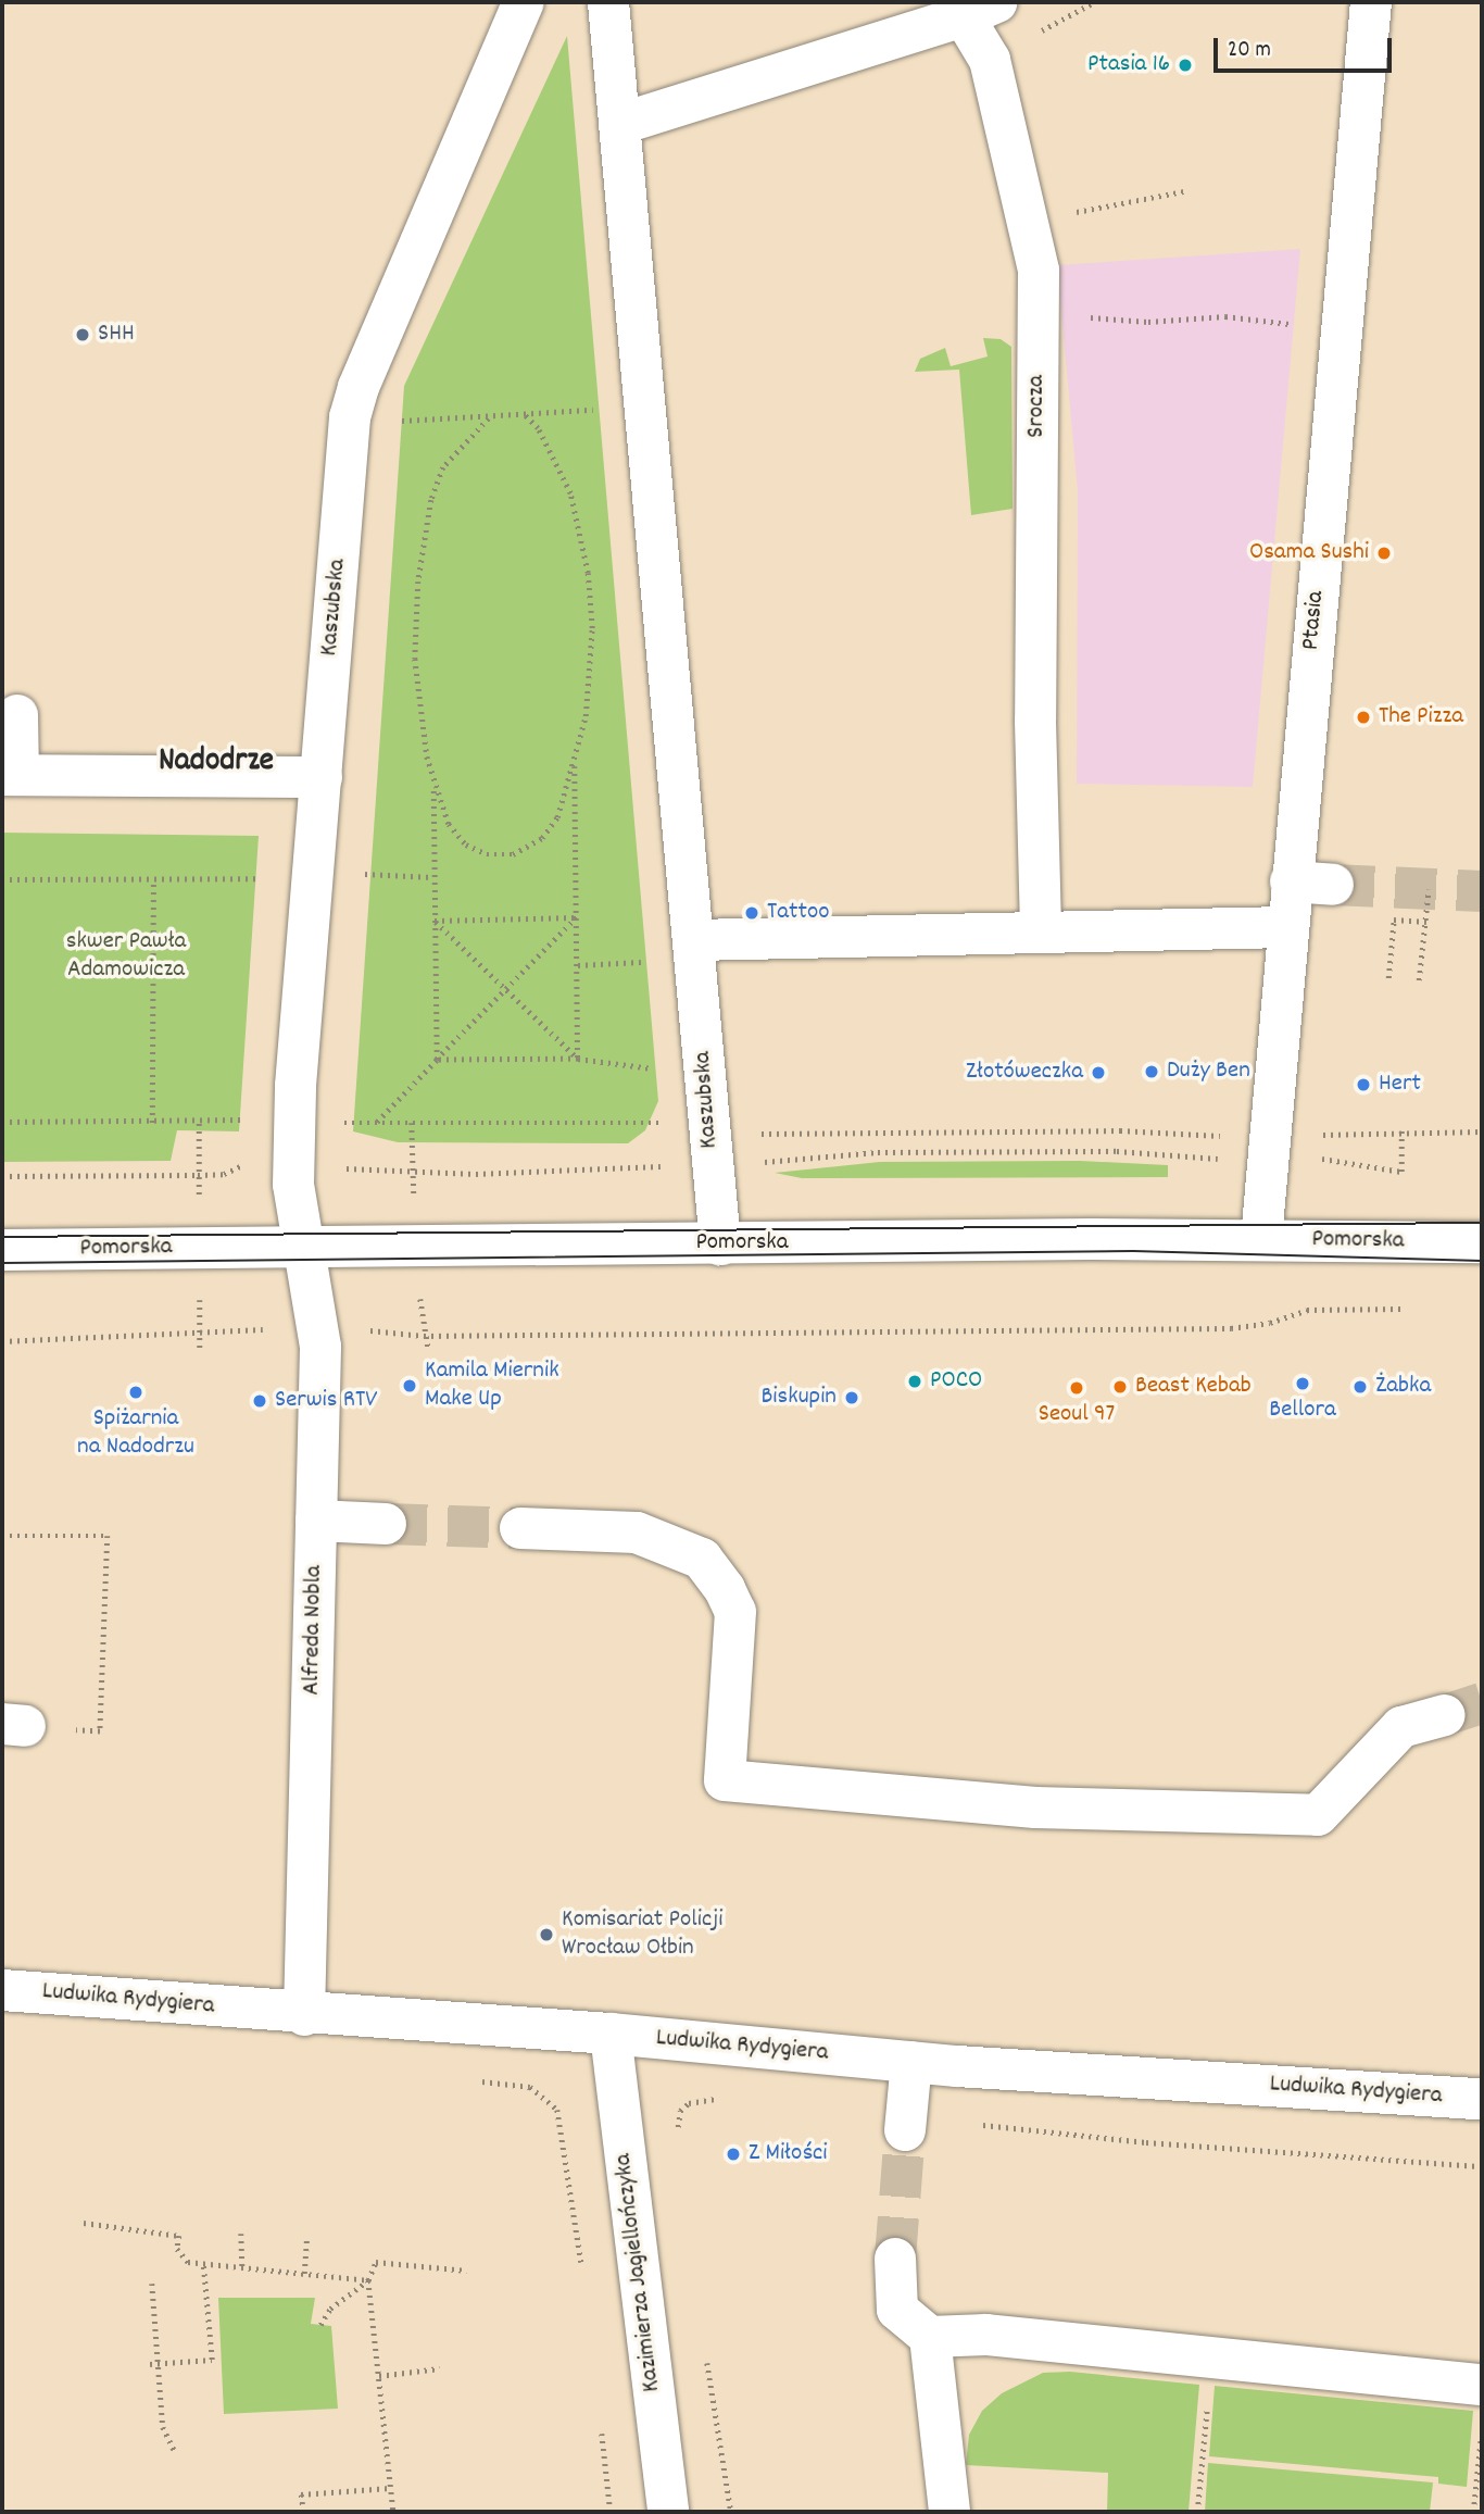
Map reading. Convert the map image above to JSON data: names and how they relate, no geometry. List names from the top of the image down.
{
  "streets": {
    "street": [
      "Srocza",
      "Kaszubska",
      "Ptasia",
      "Pomorska",
      "Alfreda Nobla",
      "Ludwika Rydygiera",
      "Kazimierza Jagiellończyka"
    ]
  },
  "crossings": [
    ["Srocza", "Kaszubska"],
    ["Kaszubska", "Pomorska"],
    ["Kaszubska", "Alfreda Nobla"],
    ["Ptasia", "Pomorska"],
    ["Pomorska", "Alfreda Nobla"],
    ["Alfreda Nobla", "Ludwika Rydygiera"],
    ["Ludwika Rydygiera", "Kazimierza Jagiellończyka"]
  ],
  "districts": ["Nadodrze"],
  "parks": ["skwer Pawła Adamowicza"],
  "places": [
    "Ptasia 16",
    "SHH",
    "Osama Sushi",
    "The Pizza",
    "Tattoo",
    "Duży Ben",
    "Złotóweczka",
    "Hert",
    "POCO",
    "Bellora",
    "Kamila Miernik Make Up",
    "Beast Kebab",
    "Żabka",
    "Seoul 97",
    "Spiżarnia na Nadodrzu",
    "Biskupin",
    "Serwis RTV",
    "Komisariat Policji Wrocław Ołbin",
    "Z Miłości"
  ],
  "scale_bar": "20 m"
}
